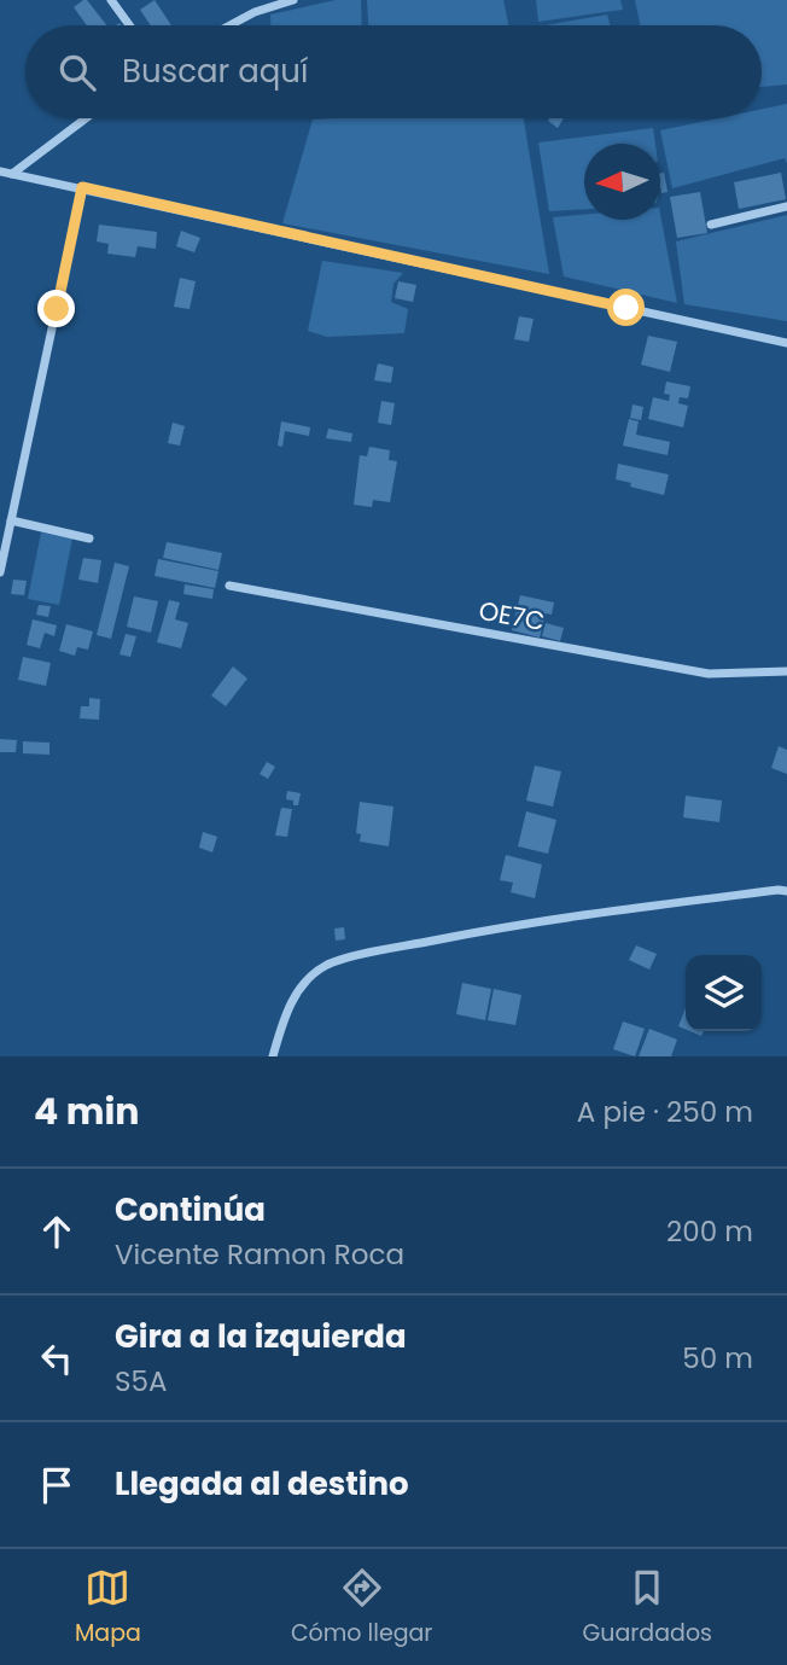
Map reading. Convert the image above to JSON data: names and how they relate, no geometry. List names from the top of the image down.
{
  "streets": {
    "street": ["OE7C"]
  },
  "north": "left",
  "page": {
    "search": "Buscar aquí",
    "heading": ["4 min", "A pie · 250 m"],
    "list": [
      ["Continúa", "Vicente Ramon Roca", "200 m"],
      ["Gira a la izquierda", "S5A", "50 m"],
      "Llegada al destino"
    ],
    "nav": ["Mapa", "Cómo llegar", "Guardados"]
  }
}
